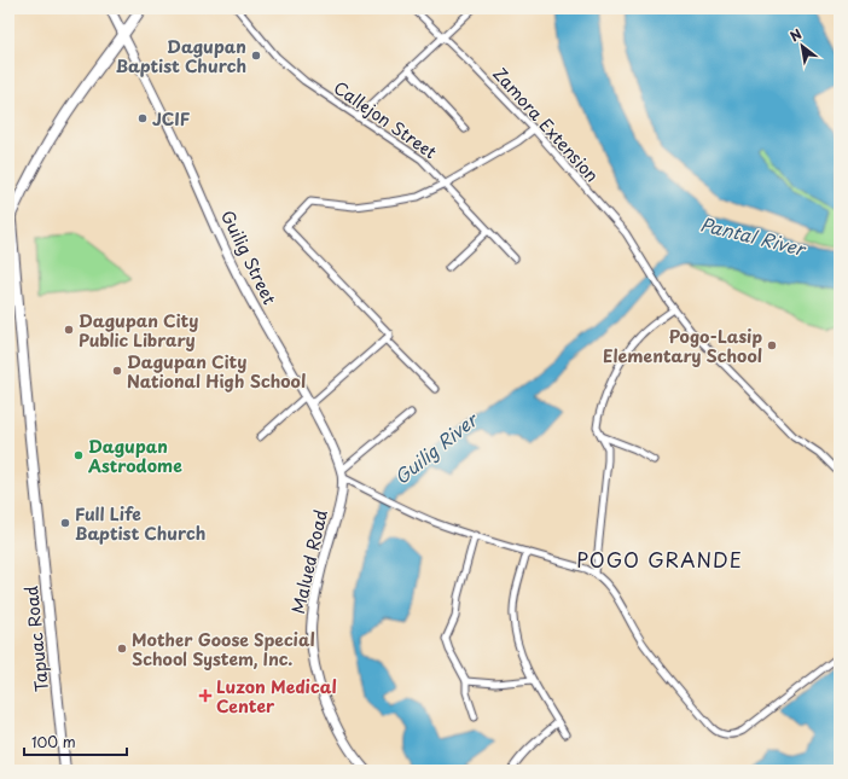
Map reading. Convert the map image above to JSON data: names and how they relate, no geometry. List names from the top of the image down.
{
  "streets": {
    "main road": ["Tapuac Road"],
    "street": [
      "Callejon Street",
      "Zamora Extension",
      "Guilig Street",
      "Malued Road"
    ]
  },
  "crossings": [
    ["Guilig Street", "Malued Road"]
  ],
  "districts": ["POGO GRANDE"],
  "water": ["Pantal River", "Guilig River"],
  "places": {
    "other": [
      "Dagupan Baptist Church",
      "JCIF",
      "Dagupan City Public Library",
      "Pogo-Lasip Elementary School",
      "Dagupan City National High School",
      "Dagupan Astrodome",
      "Full Life Baptist Church",
      "Mother Goose Special School System, Inc."
    ],
    "health": ["Luzon Medical Center"]
  },
  "scale_bar": "100 m",
  "north": "top left"
}
